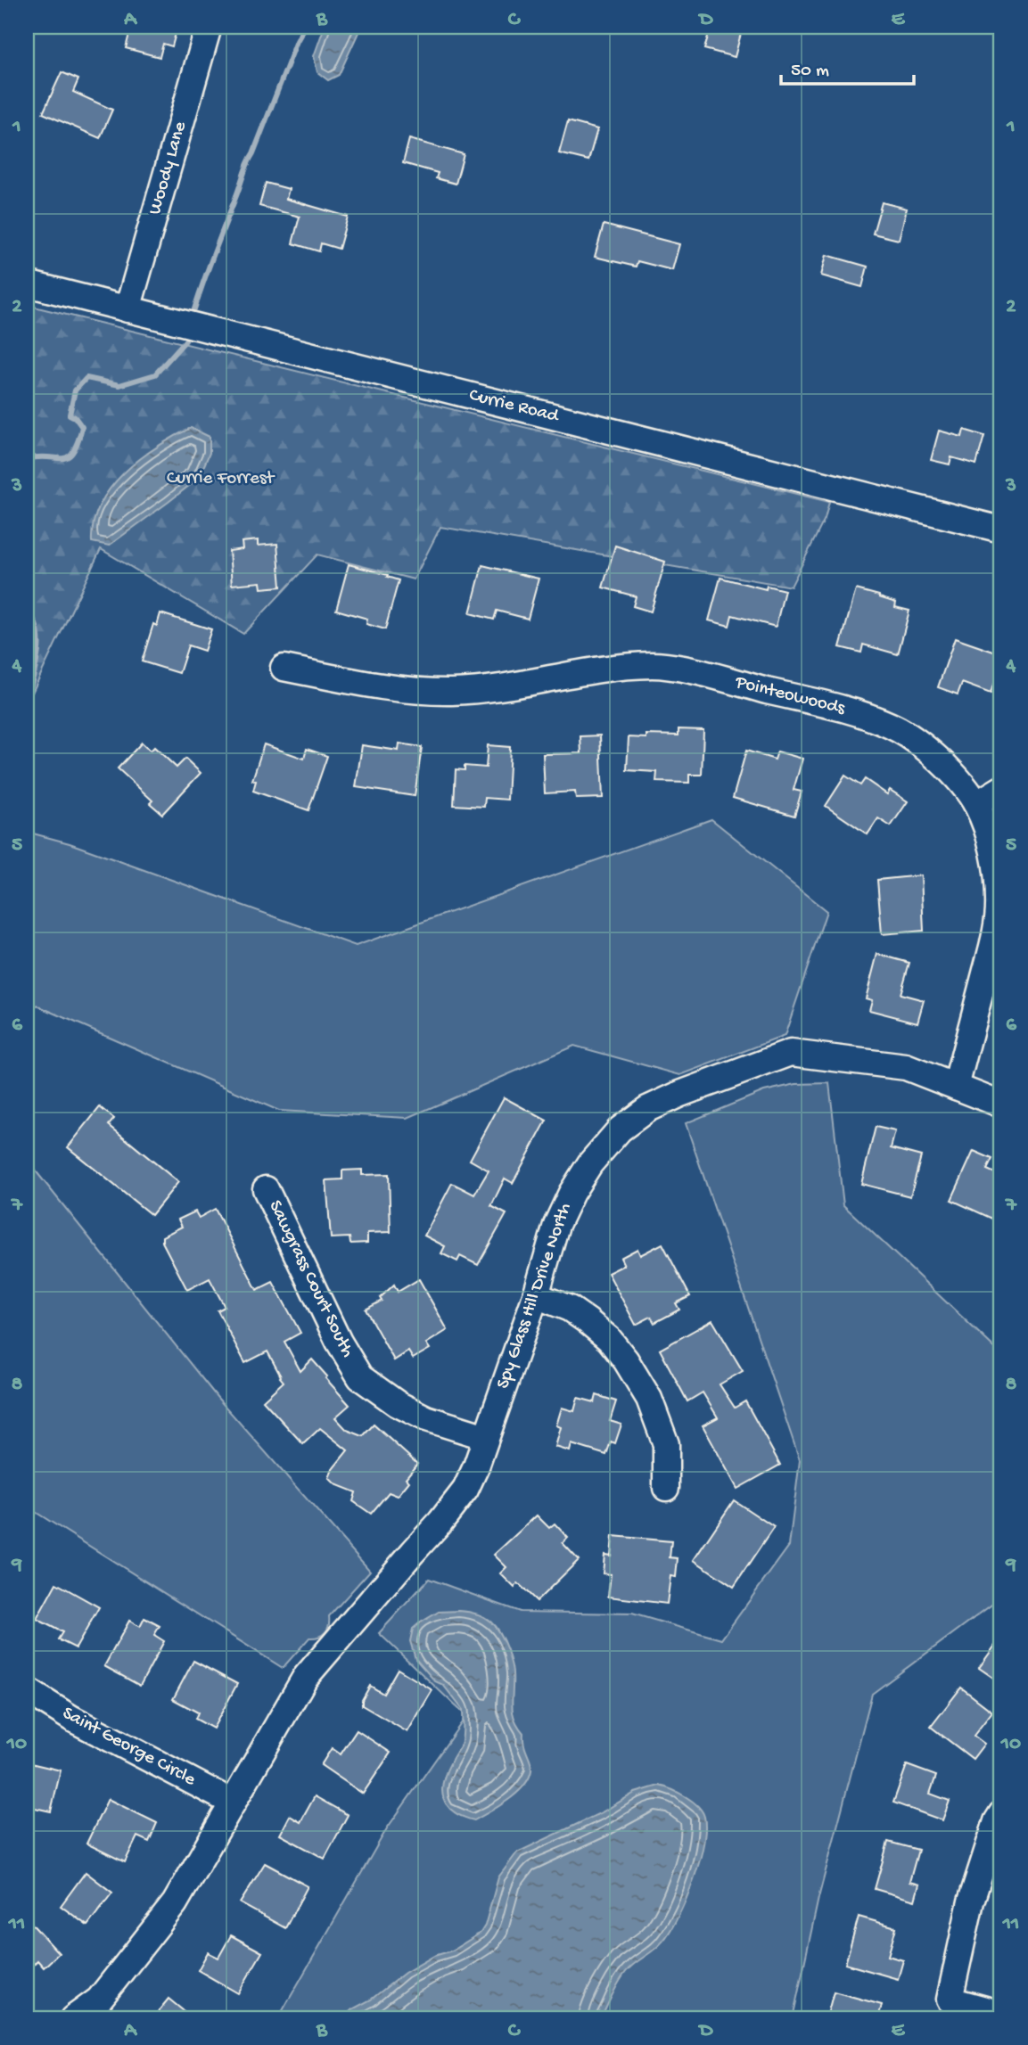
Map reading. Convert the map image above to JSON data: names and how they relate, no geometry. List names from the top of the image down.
{
  "streets": {
    "street": [
      "Woody Lane",
      "Currie Road",
      "Pointeowoods",
      "Sawgrass Court South",
      "Spy Glass Hill Drive North",
      "Saint George Circle"
    ]
  },
  "crossings": [
    ["Woody Lane", "Currie Road"],
    ["Pointeowoods", "Spy Glass Hill Drive North"],
    ["Sawgrass Court South", "Spy Glass Hill Drive North"],
    ["Spy Glass Hill Drive North", "Saint George Circle"]
  ],
  "parks": ["Currie Forrest"],
  "scale_bar": "50 m",
  "grid": {
    "columns": [
      "A",
      "B",
      "C",
      "D",
      "E"
    ],
    "rows": [
      "1",
      "2",
      "3",
      "4",
      "5",
      "6",
      "7",
      "8",
      "9",
      "10",
      "11"
    ]
  }
}
